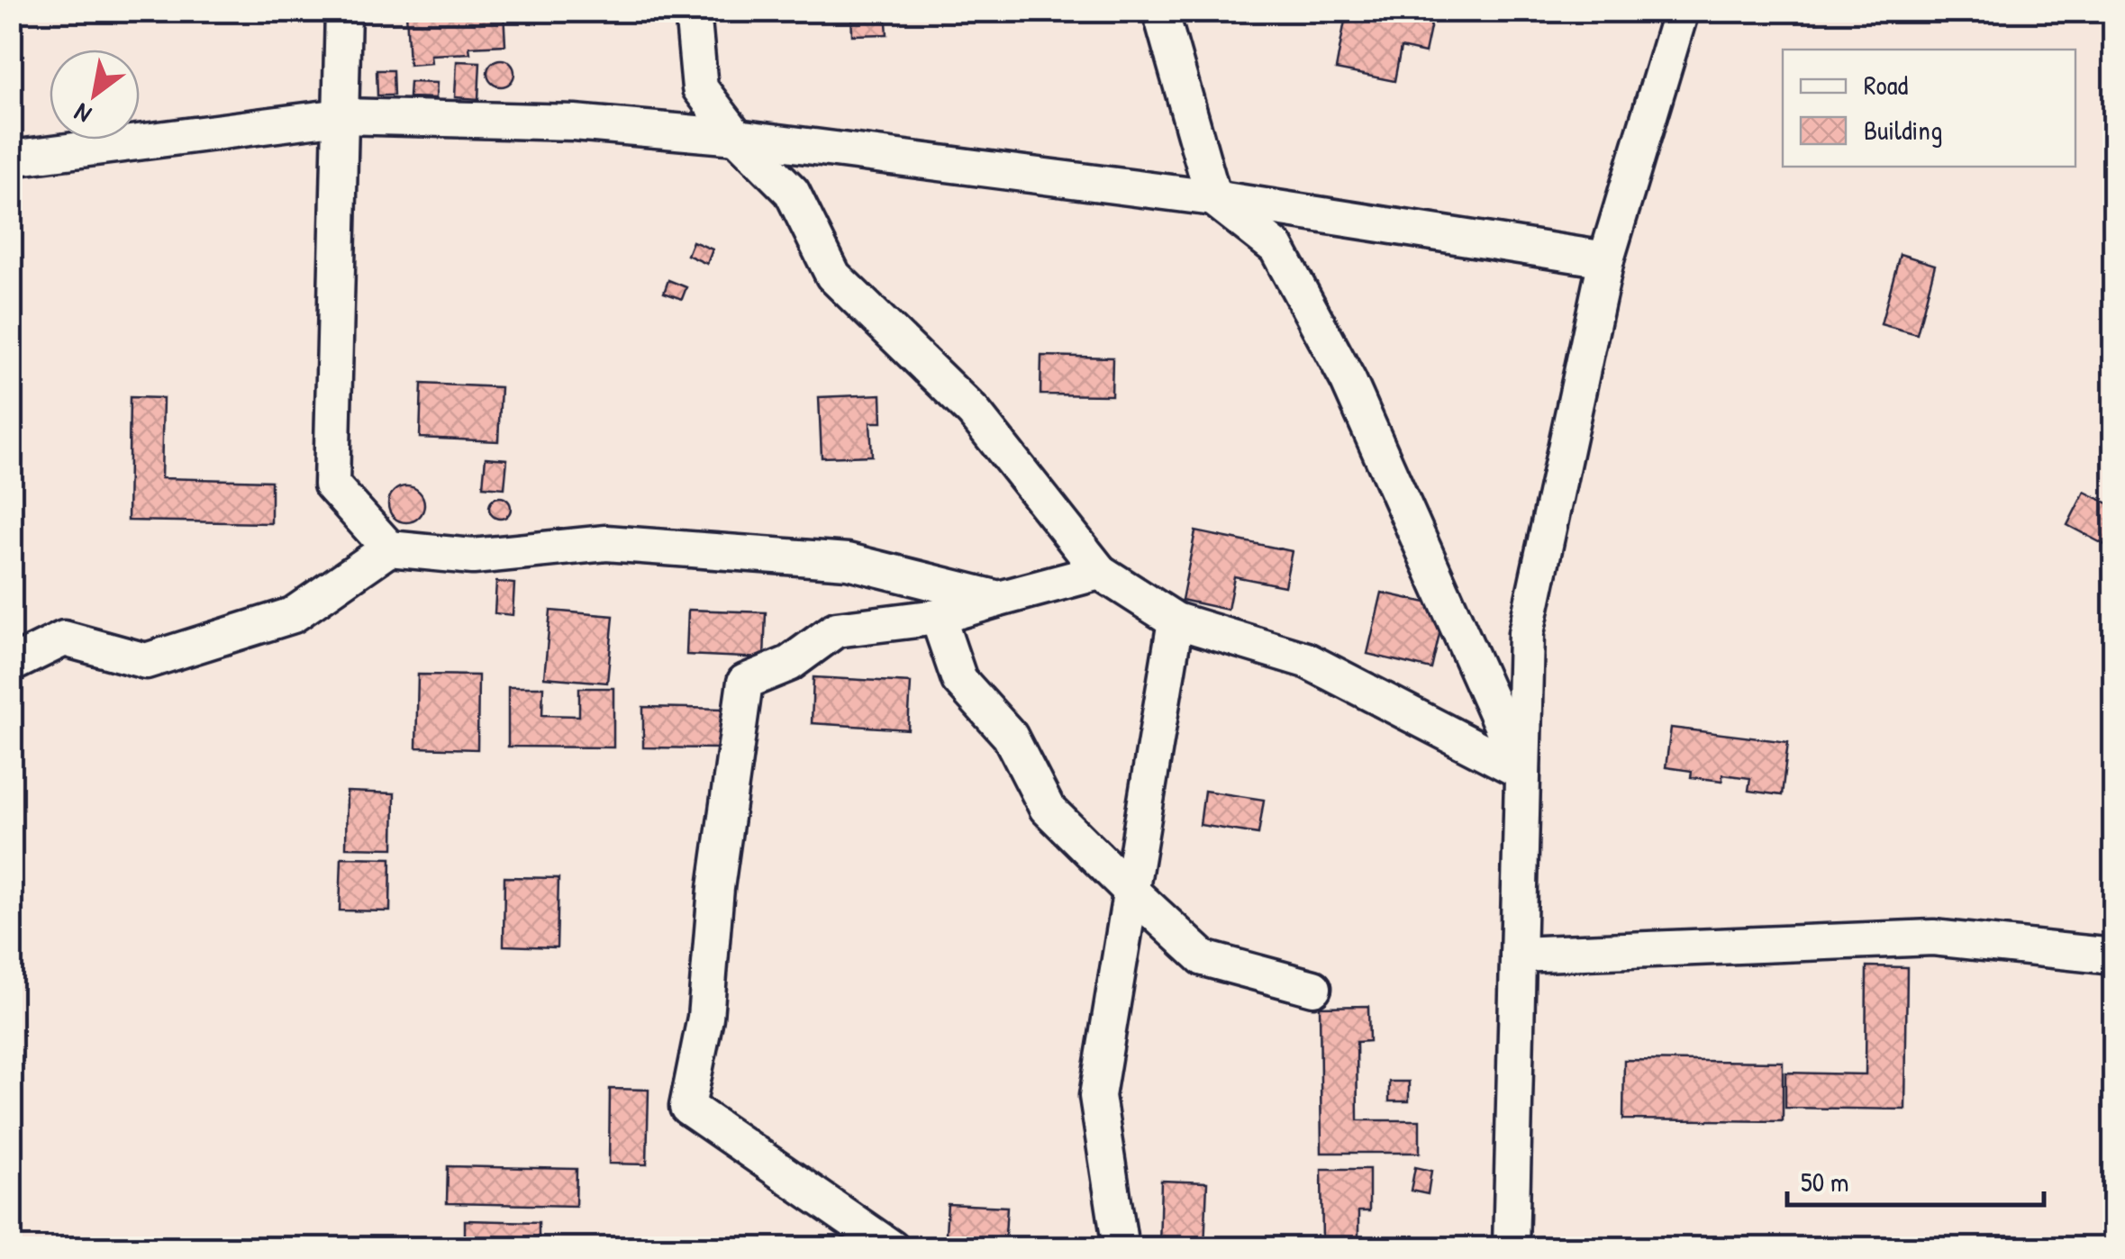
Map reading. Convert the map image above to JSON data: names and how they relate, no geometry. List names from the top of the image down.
{
  "legend": ["Road", "Building"],
  "scale_bar": "50 m",
  "north": "bottom left"
}
